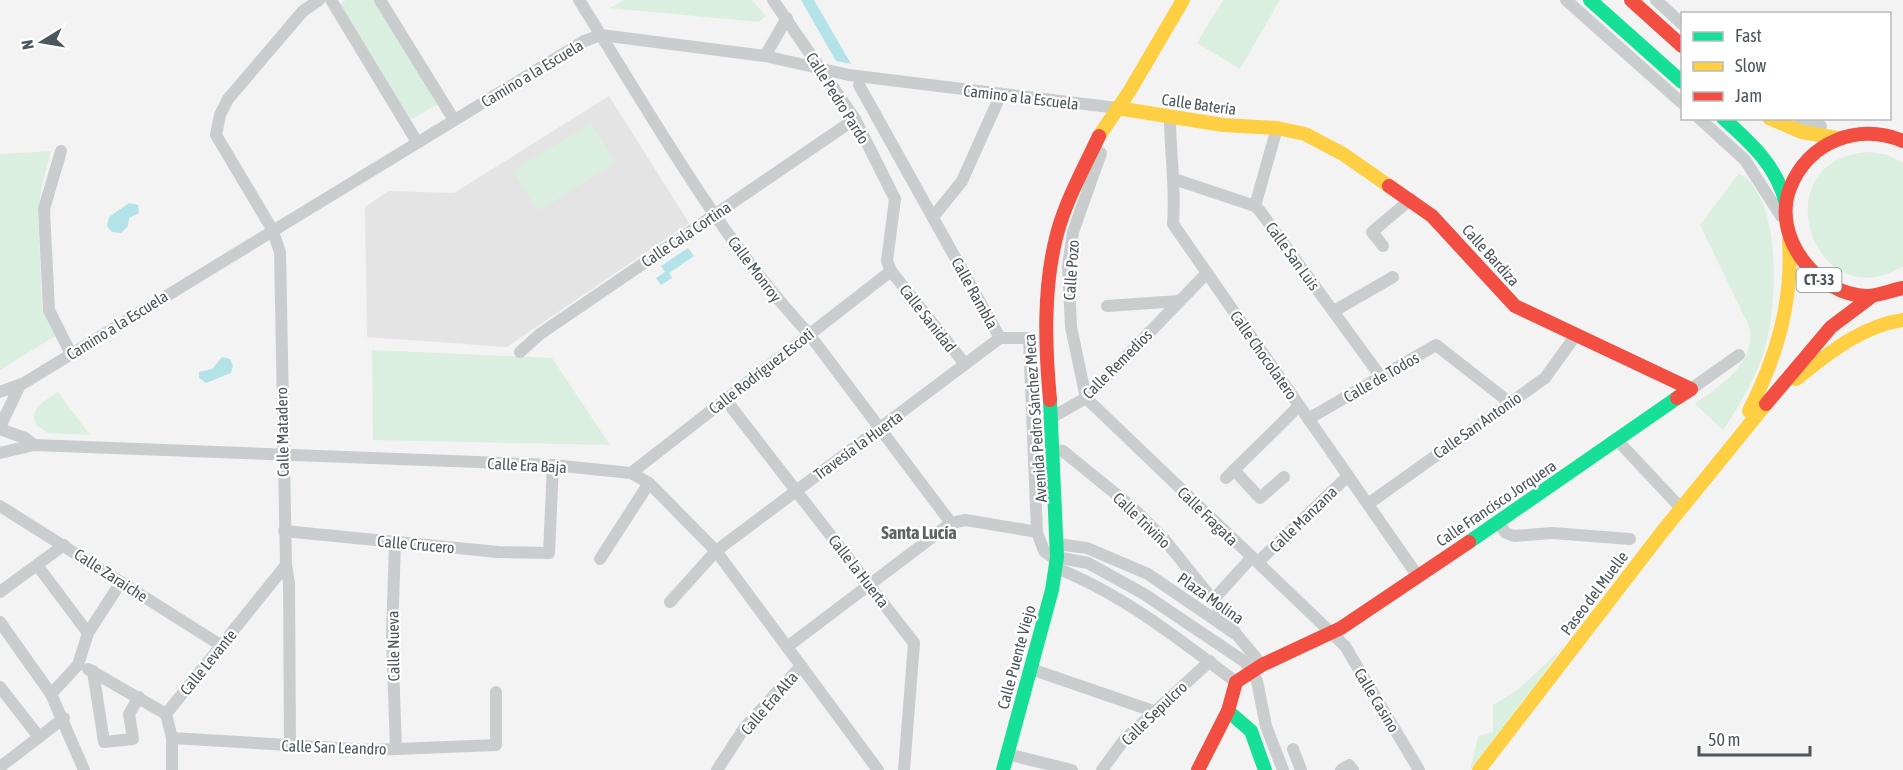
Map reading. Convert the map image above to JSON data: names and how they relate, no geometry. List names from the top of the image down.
{
  "streets": {
    "main road": [
      "Calle Batería",
      "Calle Bardiza",
      "CT-33",
      "Avenida Pedro Sánchez Meca",
      "Calle Francisco Jorquera",
      "Paseo del Muelle",
      "Calle Puente Viejo"
    ],
    "street": [
      "Camino a la Escuela",
      "Calle Pedro Pardo",
      "Calle Cala Cortina",
      "Calle San Luis",
      "Calle Monroy",
      "Calle Pozo",
      "Calle Rambla",
      "Calle Sanidad",
      "Calle Chocolatero",
      "Calle Remedios",
      "Calle Rodríguez Escoti",
      "Calle de Todos",
      "Calle San Antonio",
      "Calle Matadero",
      "Travesía la Huerta",
      "Calle Era Baja",
      "Calle Fragata",
      "Calle Manzana",
      "Calle Triviño",
      "Calle Crucero",
      "Calle la Huerta",
      "Calle Zaraiche",
      "Plaza Molina",
      "Calle Nueva",
      "Calle Levante",
      "Calle Casino",
      "Calle Era Alta",
      "Calle Sepulcro",
      "Calle San Leandro"
    ]
  },
  "crossings": [
    ["Camino a la Escuela", "Calle Pedro Pardo"],
    ["Camino a la Escuela", "Calle Batería"],
    ["Camino a la Escuela", "Calle Monroy"],
    ["Camino a la Escuela", "Avenida Pedro Sánchez Meca"],
    ["Camino a la Escuela", "Calle Matadero"],
    ["Calle Pedro Pardo", "Calle Cala Cortina"],
    ["Calle Pedro Pardo", "Calle Sanidad"],
    ["Calle Pedro Pardo", "Calle Rodríguez Escoti"],
    ["Calle Batería", "Calle Bardiza"],
    ["Calle Batería", "Calle Chocolatero"],
    ["Calle Batería", "Avenida Pedro Sánchez Meca"],
    ["Calle Cala Cortina", "Calle Monroy"],
    ["Calle Bardiza", "Calle San Antonio"],
    ["Calle Bardiza", "Calle Francisco Jorquera"],
    ["Calle San Luis", "Calle Chocolatero"],
    ["Calle San Luis", "Calle de Todos"],
    ["Calle Monroy", "Calle Rodríguez Escoti"],
    ["Calle Monroy", "Travesía la Huerta"],
    ["Calle Pozo", "Calle Remedios"],
    ["Calle Pozo", "Avenida Pedro Sánchez Meca"],
    ["Calle Pozo", "Calle Fragata"],
    ["Calle Rambla", "Travesía la Huerta"],
    ["Calle Sanidad", "Calle Rodríguez Escoti"],
    ["Calle Sanidad", "Travesía la Huerta"],
    ["Calle Chocolatero", "Calle Remedios"],
    ["Calle Chocolatero", "Calle de Todos"],
    ["Calle Chocolatero", "Calle San Antonio"],
    ["Calle Chocolatero", "Calle Francisco Jorquera"],
    ["Calle Chocolatero", "Calle Manzana"],
    ["Calle Remedios", "Avenida Pedro Sánchez Meca"],
    ["Calle Remedios", "Calle Fragata"],
    ["Calle Rodríguez Escoti", "Calle Era Baja"],
    ["Calle Rodríguez Escoti", "Calle la Huerta"],
    ["Calle de Todos", "Calle San Antonio"],
    ["Avenida Pedro Sánchez Meca", "Calle Triviño"],
    ["Avenida Pedro Sánchez Meca", "Plaza Molina"],
    ["Avenida Pedro Sánchez Meca", "Calle Puente Viejo"],
    ["Calle Matadero", "Calle Era Baja"],
    ["Calle Matadero", "Calle Crucero"],
    ["Calle Matadero", "Calle Levante"],
    ["Calle Matadero", "Calle San Leandro"],
    ["Travesía la Huerta", "Calle Era Baja"],
    ["Travesía la Huerta", "Calle la Huerta"],
    ["Calle Era Baja", "Calle Crucero"],
    ["Calle Era Baja", "Calle Era Alta"],
    ["Calle Francisco Jorquera", "Calle Fragata"],
    ["Calle Francisco Jorquera", "Plaza Molina"],
    ["Calle Francisco Jorquera", "Calle Casino"],
    ["Calle Fragata", "Calle Manzana"],
    ["Calle Fragata", "Calle Casino"],
    ["Calle Manzana", "Calle Triviño"],
    ["Calle Triviño", "Plaza Molina"],
    ["Calle Crucero", "Calle Nueva"],
    ["Calle Zaraiche", "Calle Levante"],
    ["Plaza Molina", "Calle Puente Viejo"],
    ["Calle Nueva", "Calle San Leandro"]
  ],
  "districts": ["Santa Lucía"],
  "legend": ["Fast", "Slow", "Jam"],
  "scale_bar": "50 m",
  "north": "left"
}
